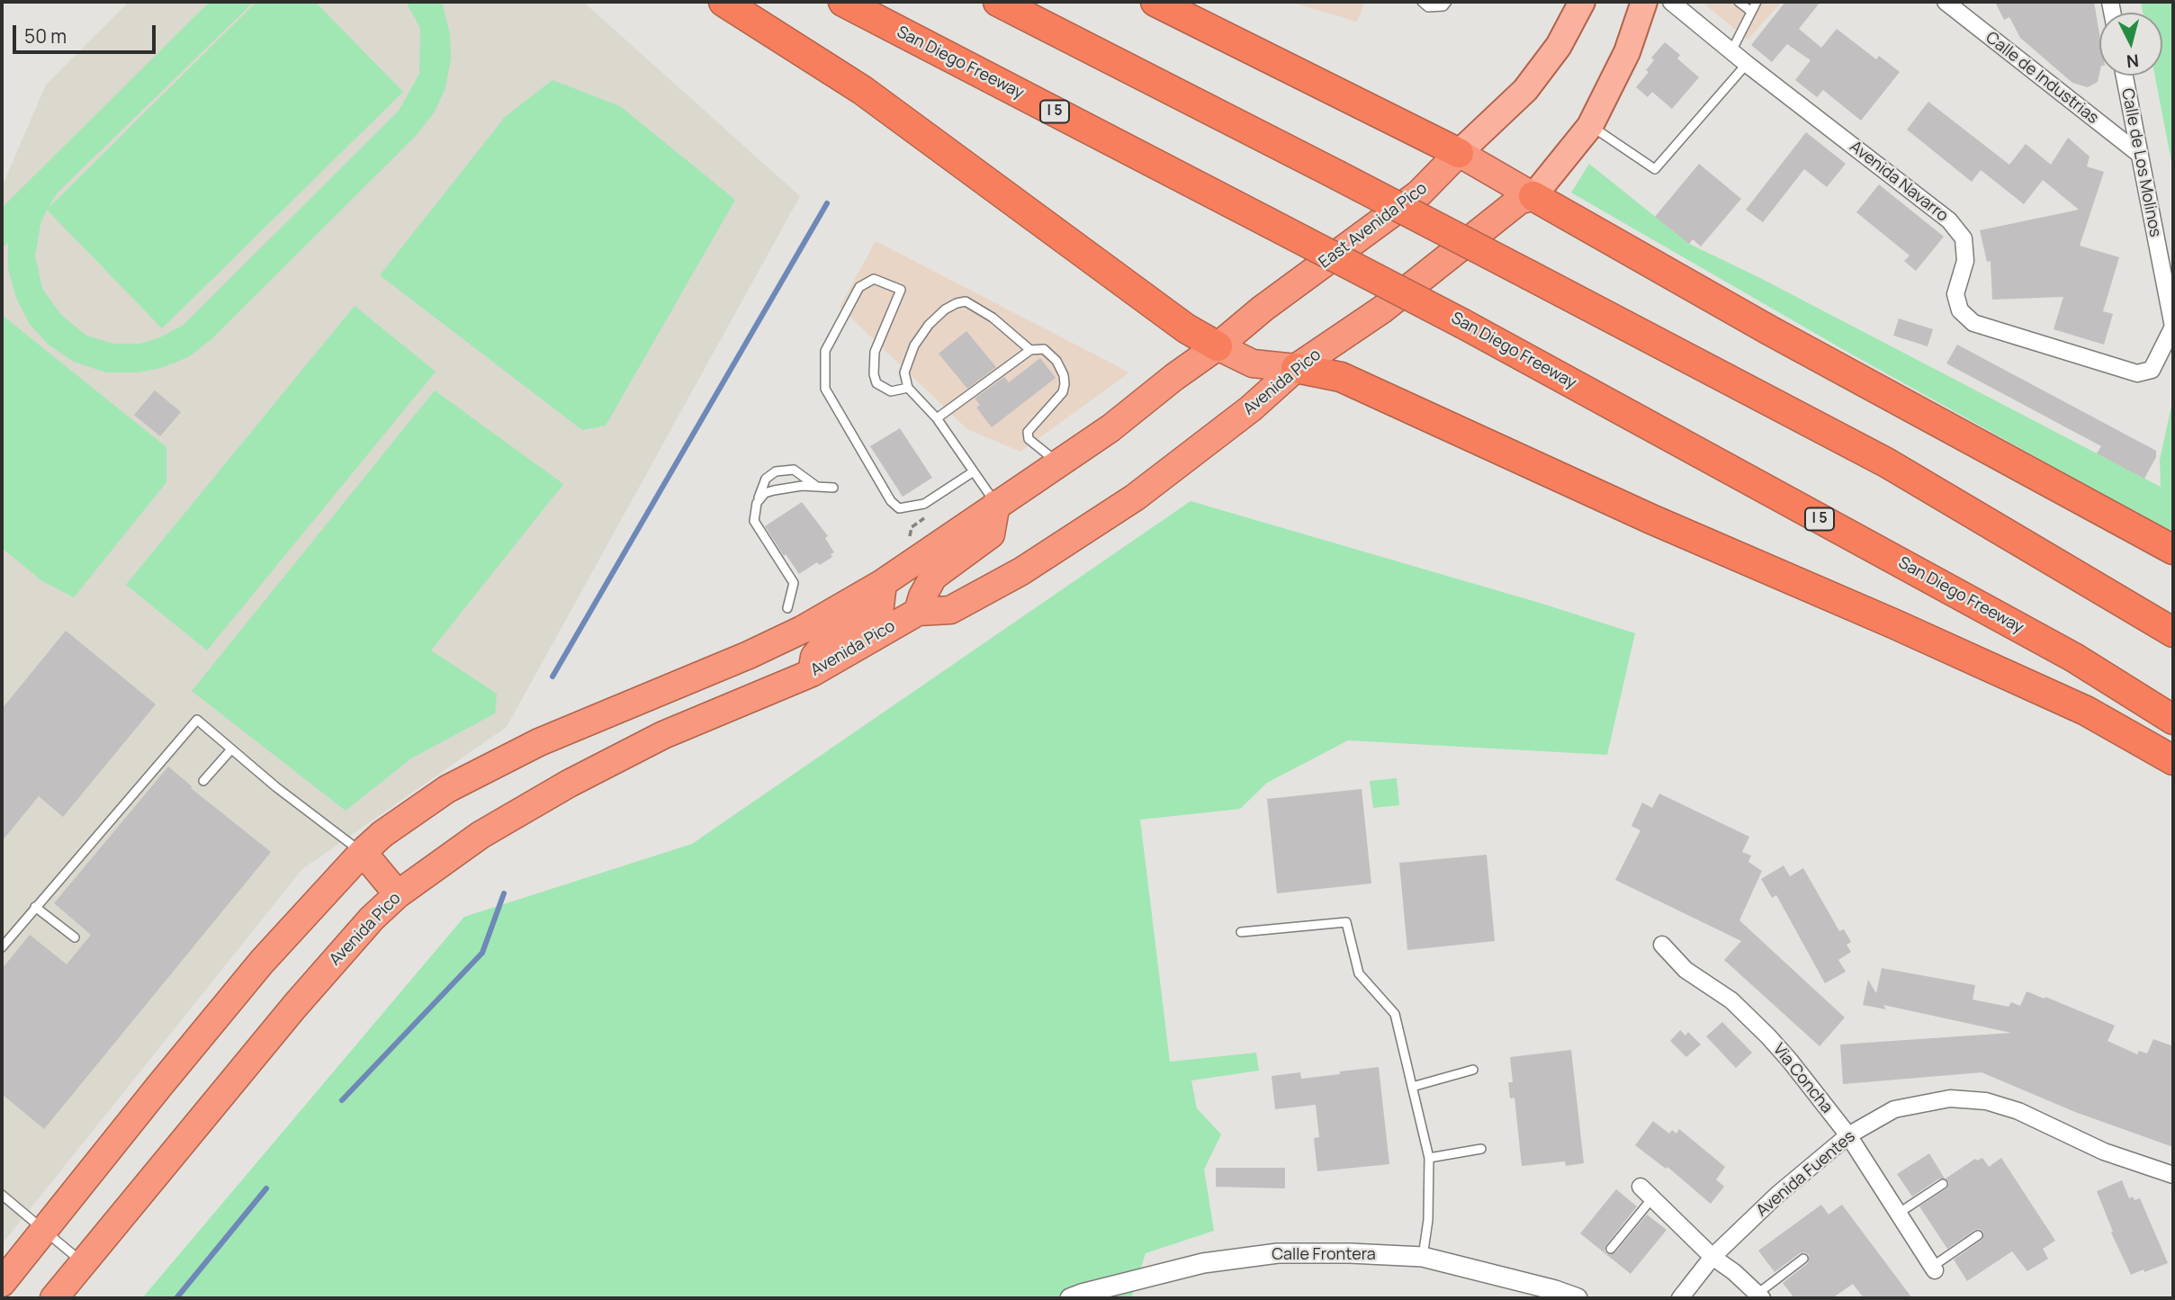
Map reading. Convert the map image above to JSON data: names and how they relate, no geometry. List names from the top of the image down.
{
  "streets": {
    "highway": [
      "San Diego Freeway",
      "I 5",
      "East Avenida Pico",
      "Avenida Pico"
    ],
    "street": [
      "Calle de Industrias",
      "Calle de Los Molinos",
      "Avenida Navarro",
      "Via Concha",
      "Avenida Fuentes",
      "Calle Frontera"
    ]
  },
  "crossings": [
    ["Calle de Industrias", "Calle de Los Molinos"],
    ["Calle de Los Molinos", "Avenida Navarro"],
    ["Via Concha", "Avenida Fuentes"]
  ],
  "scale_bar": "50 m",
  "north": "bottom"
}
